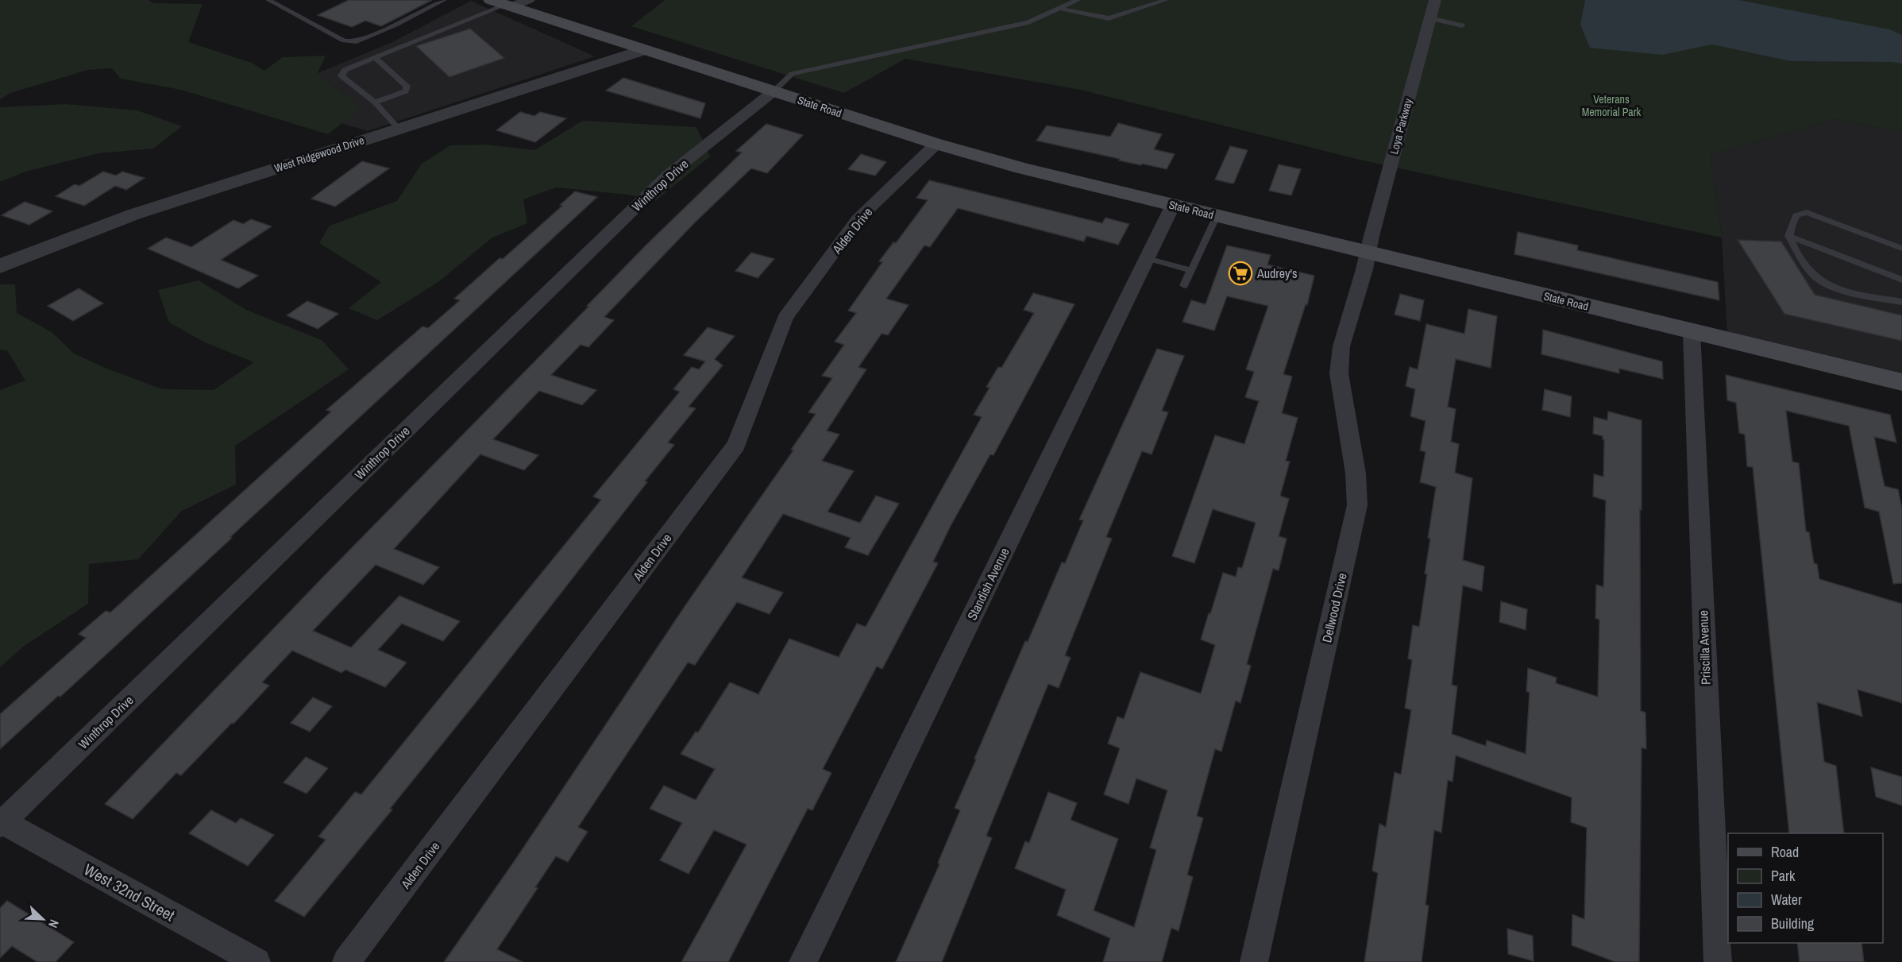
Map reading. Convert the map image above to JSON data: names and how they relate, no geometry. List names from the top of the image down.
{
  "streets": {
    "main road": ["State Road"],
    "street": [
      "Loya Parkway",
      "West Ridgewood Drive",
      "Winthrop Drive",
      "Alden Drive",
      "Standish Avenue",
      "Dellwood Drive",
      "Priscilla Avenue",
      "West 32nd Street"
    ]
  },
  "crossings": [
    ["State Road", "Loya Parkway"],
    ["State Road", "West Ridgewood Drive"],
    ["State Road", "Winthrop Drive"],
    ["State Road", "Alden Drive"],
    ["State Road", "Standish Avenue"],
    ["State Road", "Dellwood Drive"],
    ["State Road", "Priscilla Avenue"],
    ["Loya Parkway", "Dellwood Drive"],
    ["Winthrop Drive", "West 32nd Street"]
  ],
  "parks": ["Veterans Memorial Park"],
  "places": {
    "supermarket": ["Audrey's"]
  },
  "legend": [
    "Road",
    "Park",
    "Water",
    "Building"
  ],
  "north": "bottom right"
}
